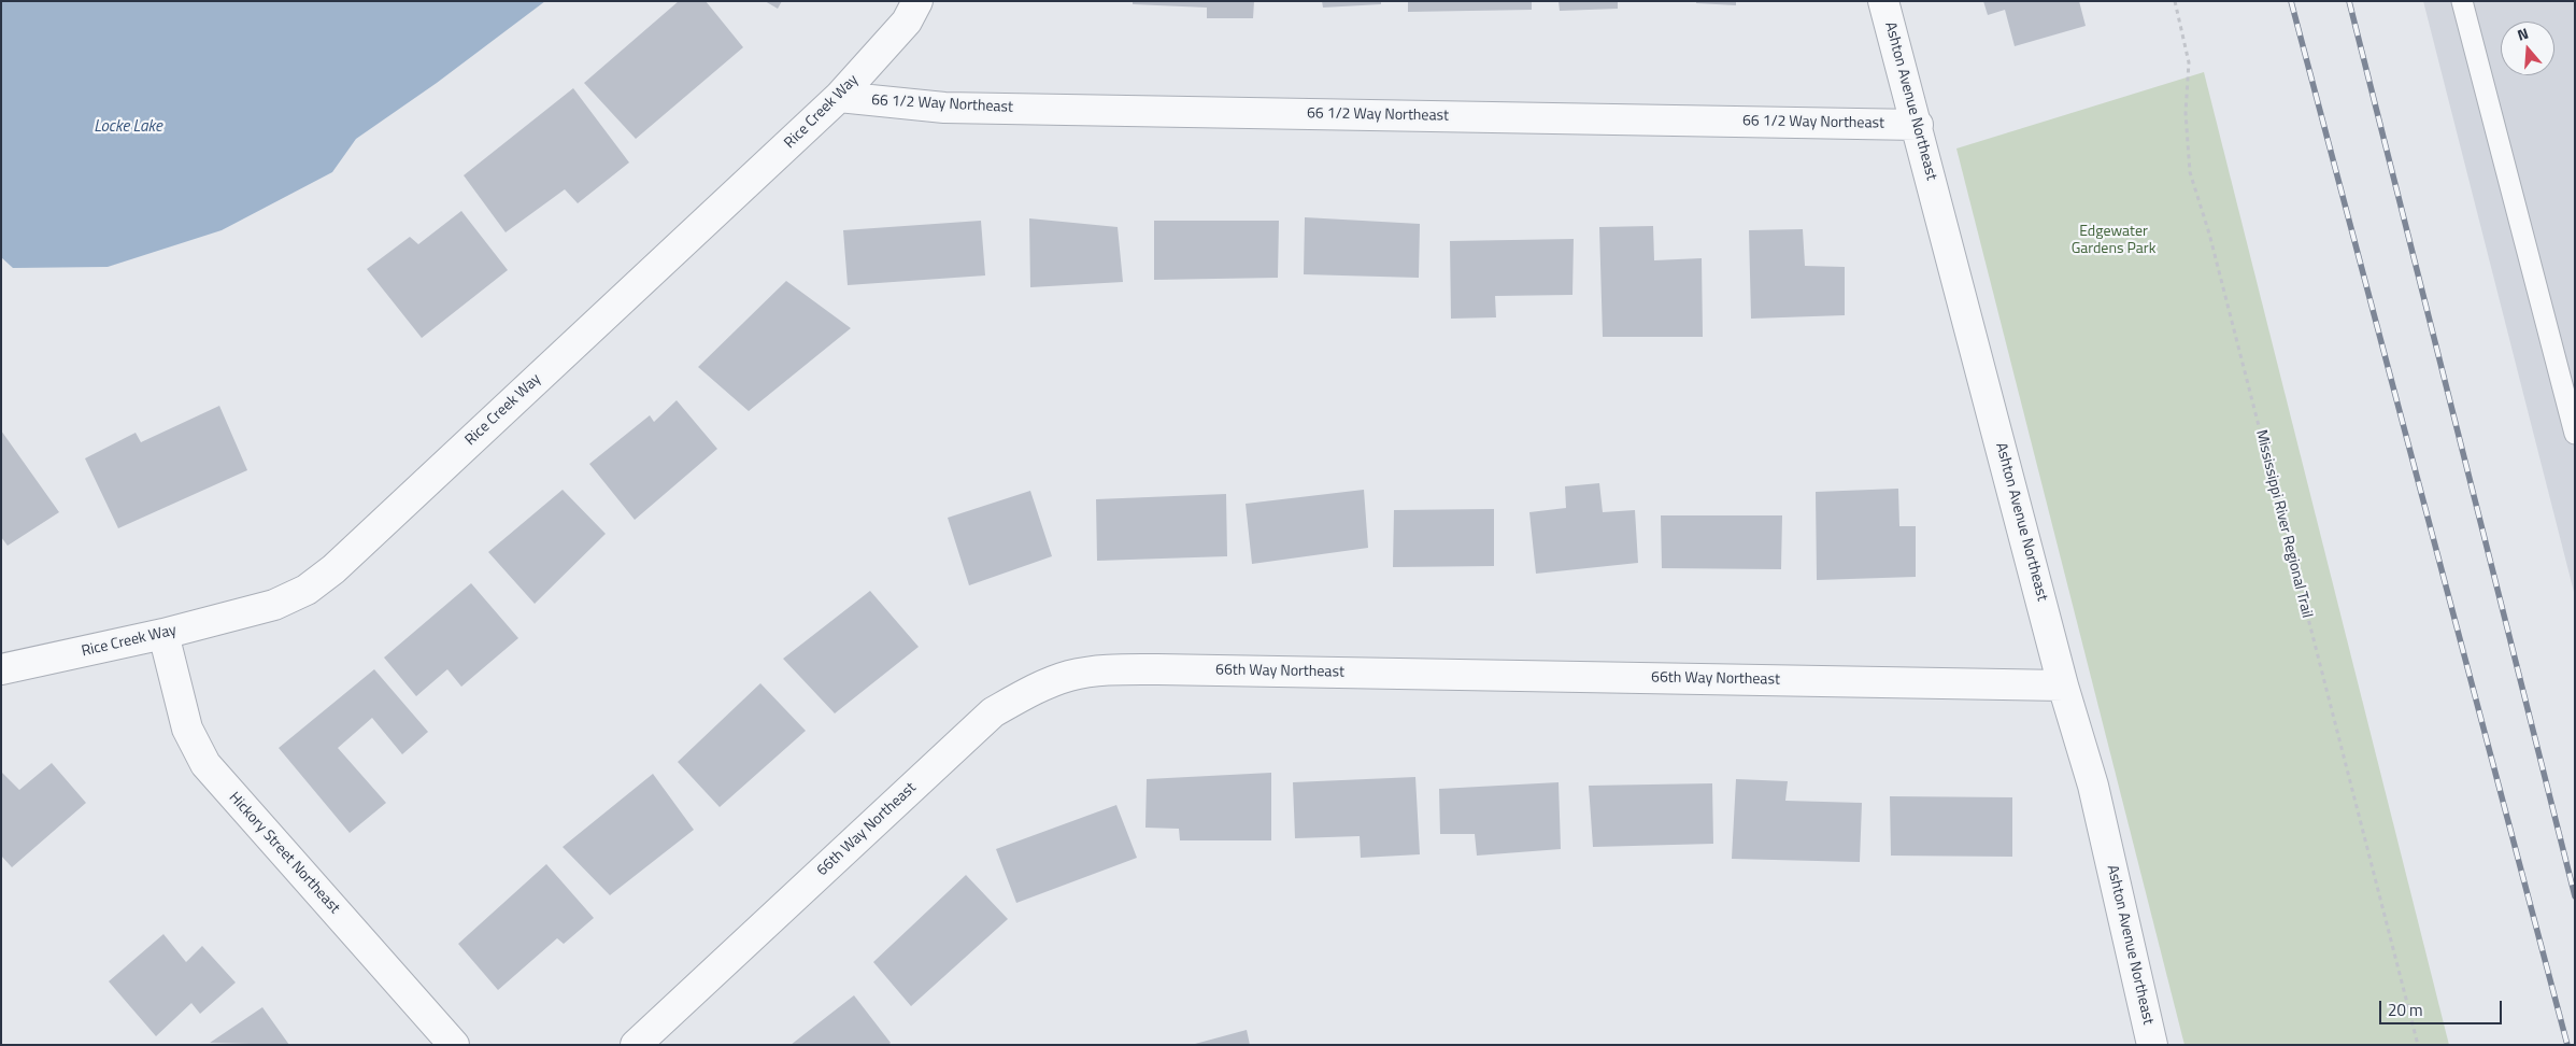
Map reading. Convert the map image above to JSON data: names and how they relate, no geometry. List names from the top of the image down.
{
  "streets": {
    "street": [
      "Ashton Avenue Northeast",
      "66 1/2 Way Northeast",
      "Rice Creek Way",
      "66th Way Northeast",
      "Hickory Street Northeast"
    ],
    "path": ["Mississippi River Regional Trail"]
  },
  "crossings": [
    ["Ashton Avenue Northeast", "66 1/2 Way Northeast"],
    ["Ashton Avenue Northeast", "66th Way Northeast"],
    ["66 1/2 Way Northeast", "Rice Creek Way"],
    ["Rice Creek Way", "Hickory Street Northeast"]
  ],
  "water": ["Locke Lake"],
  "parks": ["Edgewater Gardens Park"],
  "scale_bar": "20 m",
  "north": "top"
}
